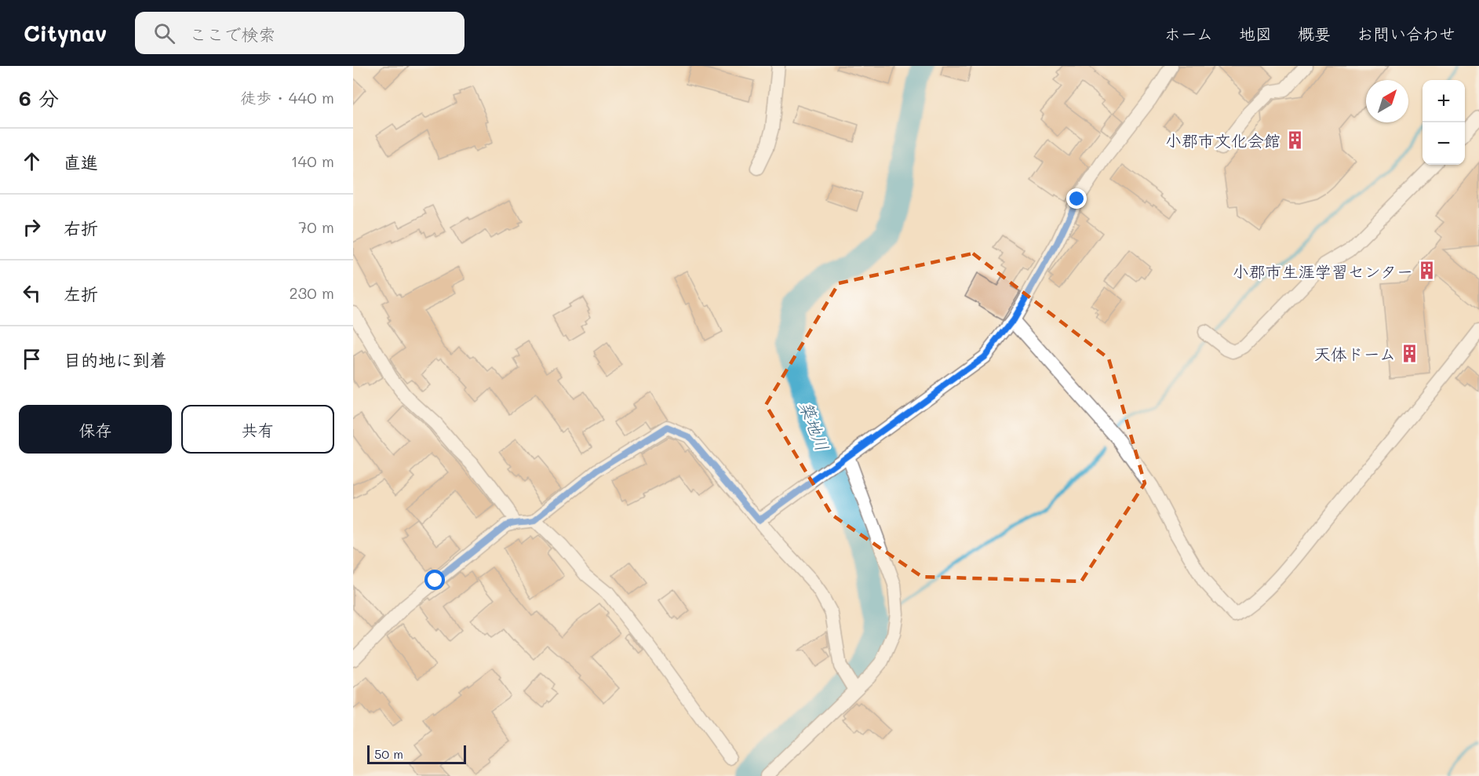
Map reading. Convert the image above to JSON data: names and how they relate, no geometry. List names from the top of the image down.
{
  "water": ["築地川"],
  "places": {
    "building": ["小郡市文化会館", "小郡市生涯学習センター", "天体ドーム"]
  },
  "scale_bar": "50 m",
  "north": "top right",
  "page": {
    "header": "Citynav",
    "search": "ここで検索",
    "nav": [
      "ホーム",
      "地図",
      "概要",
      "お問い合わせ"
    ],
    "heading": ["6 分", "徒歩 · 440 m"],
    "map_buttons": ["+", "−"],
    "list": [
      ["直進", "140 m"],
      ["右折", "70 m"],
      ["左折", "230 m"],
      "目的地に到着"
    ],
    "buttons": ["保存", "共有"],
    "scale": "50 m"
  }
}
